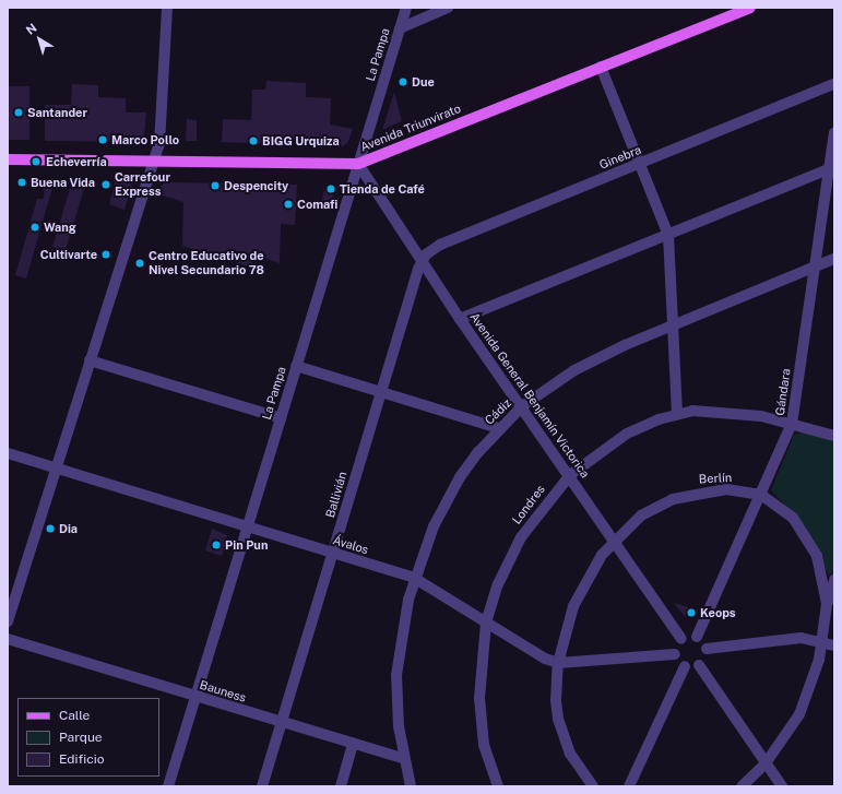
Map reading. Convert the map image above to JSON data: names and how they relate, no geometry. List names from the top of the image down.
{
  "streets": {
    "main road": ["Avenida Triunvirato"],
    "street": [
      "La Pampa",
      "Ginebra",
      "Gándara",
      "Avenida General Benjamín Victorica",
      "Cádiz",
      "Berlín",
      "Ballivián",
      "Londres",
      "Ávalos",
      "Bauness"
    ]
  },
  "crossings": [
    ["La Pampa", "Avenida Triunvirato"],
    ["La Pampa", "Avenida General Benjamín Victorica"],
    ["La Pampa", "Ávalos"],
    ["La Pampa", "Bauness"],
    ["Avenida Triunvirato", "Avenida General Benjamín Victorica"],
    ["Ginebra", "Avenida General Benjamín Victorica"],
    ["Ginebra", "Ballivián"],
    ["Gándara", "Avenida General Benjamín Victorica"],
    ["Gándara", "Cádiz"],
    ["Gándara", "Berlín"],
    ["Gándara", "Londres"],
    ["Avenida General Benjamín Victorica", "Cádiz"],
    ["Avenida General Benjamín Victorica", "Berlín"],
    ["Avenida General Benjamín Victorica", "Ballivián"],
    ["Avenida General Benjamín Victorica", "Londres"],
    ["Cádiz", "Ávalos"],
    ["Cádiz", "Bauness"],
    ["Berlín", "Ávalos"],
    ["Ballivián", "Ávalos"],
    ["Ballivián", "Bauness"],
    ["Londres", "Ávalos"]
  ],
  "places": [
    "Due",
    "Santander",
    "Marco Pollo",
    "BIGG Urquiza",
    "Echeverría",
    "Buena Vida",
    "Carrefour Express",
    "Despencity",
    "Tienda de Café",
    "Comafi",
    "Wang",
    "Cultivarte",
    "Centro Educativo de Nivel Secundario 78",
    "Dia",
    "Pin Pun",
    "Keops"
  ],
  "legend": ["Calle", "Parque", "Edificio"],
  "north": "top left"
}
